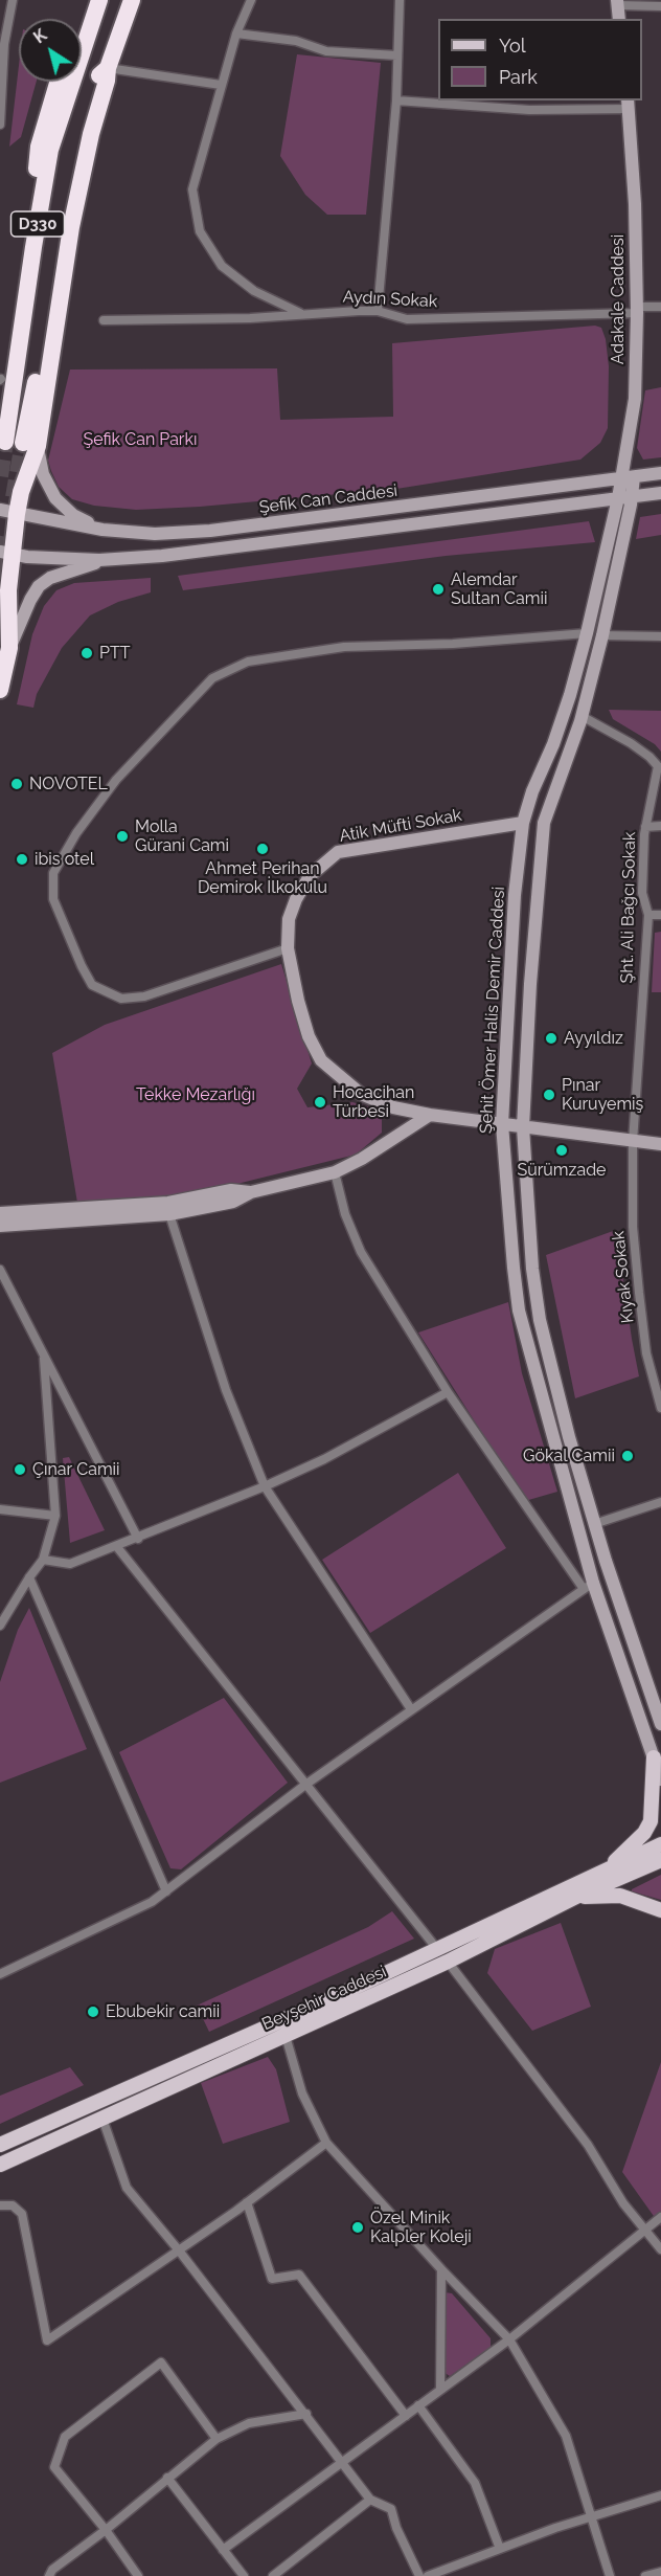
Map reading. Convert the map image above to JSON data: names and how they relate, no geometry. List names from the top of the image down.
{
  "streets": {
    "highway": ["D330"],
    "main road": [
      "Adakale Caddesi",
      "Şefik Can Caddesi",
      "Atik Müfti Sokak",
      "Şehit Ömer Halis Demir Caddesi",
      "Beyşehir Caddesi"
    ],
    "street": ["Aydın Sokak", "Şht. Ali Bağcı Sokak", "Kıyak Sokak"]
  },
  "crossings": [
    ["Aydın Sokak", "Adakale Caddesi"],
    ["Adakale Caddesi", "Şefik Can Caddesi"],
    ["Adakale Caddesi", "Şehit Ömer Halis Demir Caddesi"],
    ["Şefik Can Caddesi", "Şehit Ömer Halis Demir Caddesi"],
    ["Atik Müfti Sokak", "Şht. Ali Bağcı Sokak"],
    ["Atik Müfti Sokak", "Şehit Ömer Halis Demir Caddesi"],
    ["Atik Müfti Sokak", "Kıyak Sokak"],
    ["Şht. Ali Bağcı Sokak", "Şehit Ömer Halis Demir Caddesi"],
    ["Şht. Ali Bağcı Sokak", "Kıyak Sokak"]
  ],
  "parks": ["Şefik Can Parkı", "Tekke Mezarlığı"],
  "places": [
    "Alemdar Sultan Camii",
    "PTT",
    "NOVOTEL",
    "Molla Gürani Cami",
    "Ahmet Perihan Demirok İlkokulu",
    "ibis otel",
    "Ayyıldız",
    "Pınar Kuruyemiş",
    "Hocacihan Türbesi",
    "Sürümzade",
    "Gökal Camii",
    "Çınar Camii",
    "Ebubekir camii",
    "Özel Minik Kalpler Koleji"
  ],
  "legend": ["Yol", "Park"],
  "north": "top left"
}
